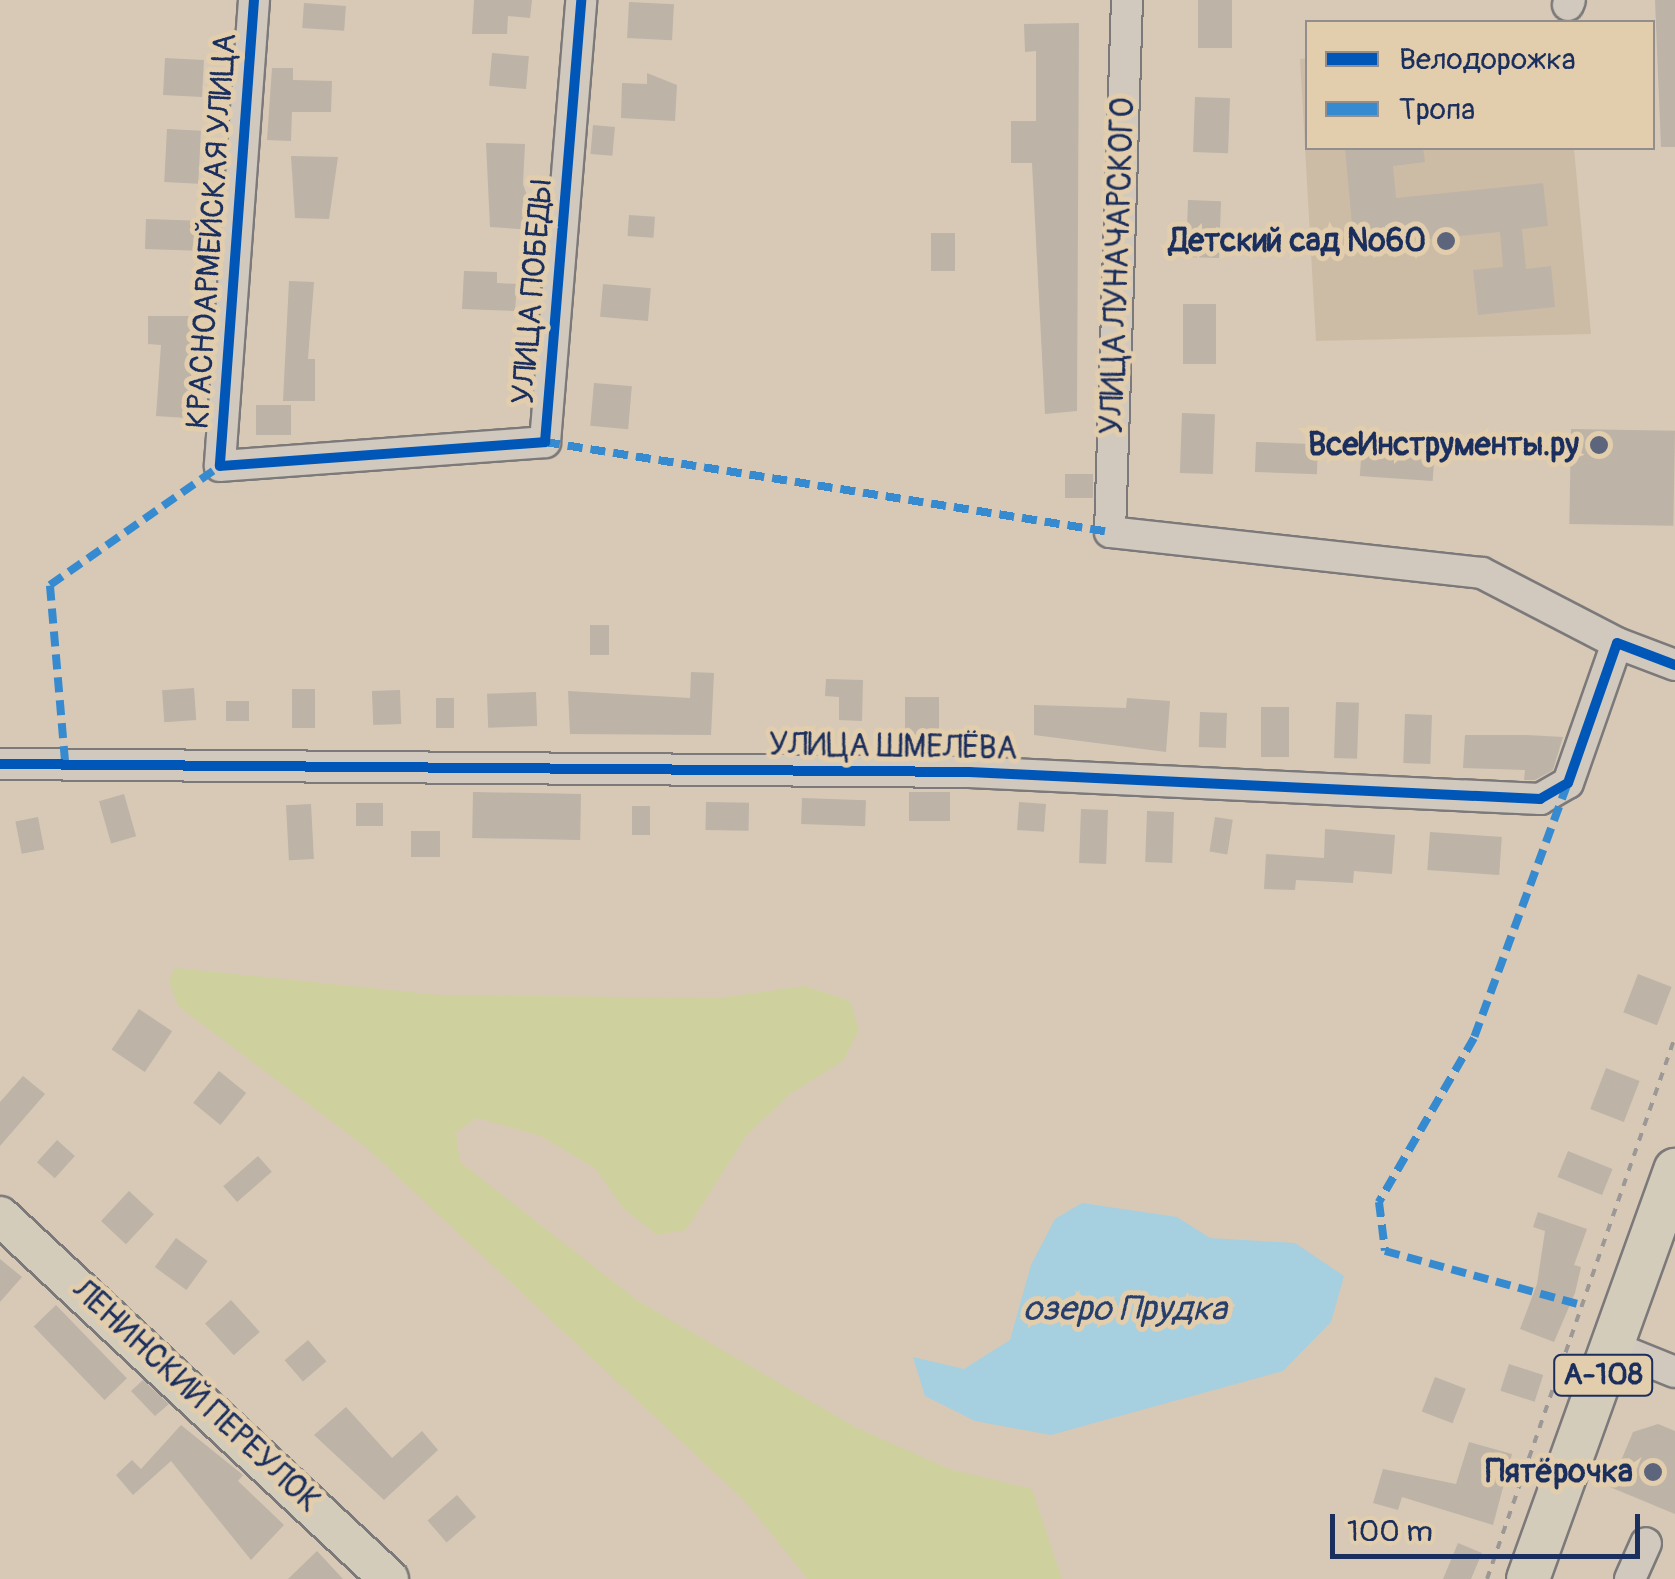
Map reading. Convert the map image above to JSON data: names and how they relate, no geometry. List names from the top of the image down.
{
  "streets": {
    "highway": ["А-108"],
    "main road": ["ЛЕНИНСКИЙ ПЕРЕУЛОК"],
    "street": [
      "КРАСНОАРМЕЙСКАЯ УЛИЦА",
      "УЛИЦА ЛУНАЧАРСКОГО",
      "УЛИЦА ПОБЕДЫ",
      "УЛИЦА ШМЕЛЁВА"
    ]
  },
  "crossings": [
    ["КРАСНОАРМЕЙСКАЯ УЛИЦА", "УЛИЦА ПОБЕДЫ"],
    ["УЛИЦА ЛУНАЧАРСКОГО", "УЛИЦА ШМЕЛЁВА"]
  ],
  "water": ["озеро Прудка"],
  "places": ["Детский сад №60", "ВсеИнструменты.ру", "Пятёрочка"],
  "legend": ["Велодорожка", "Тропа"],
  "scale_bar": "100 m"
}
